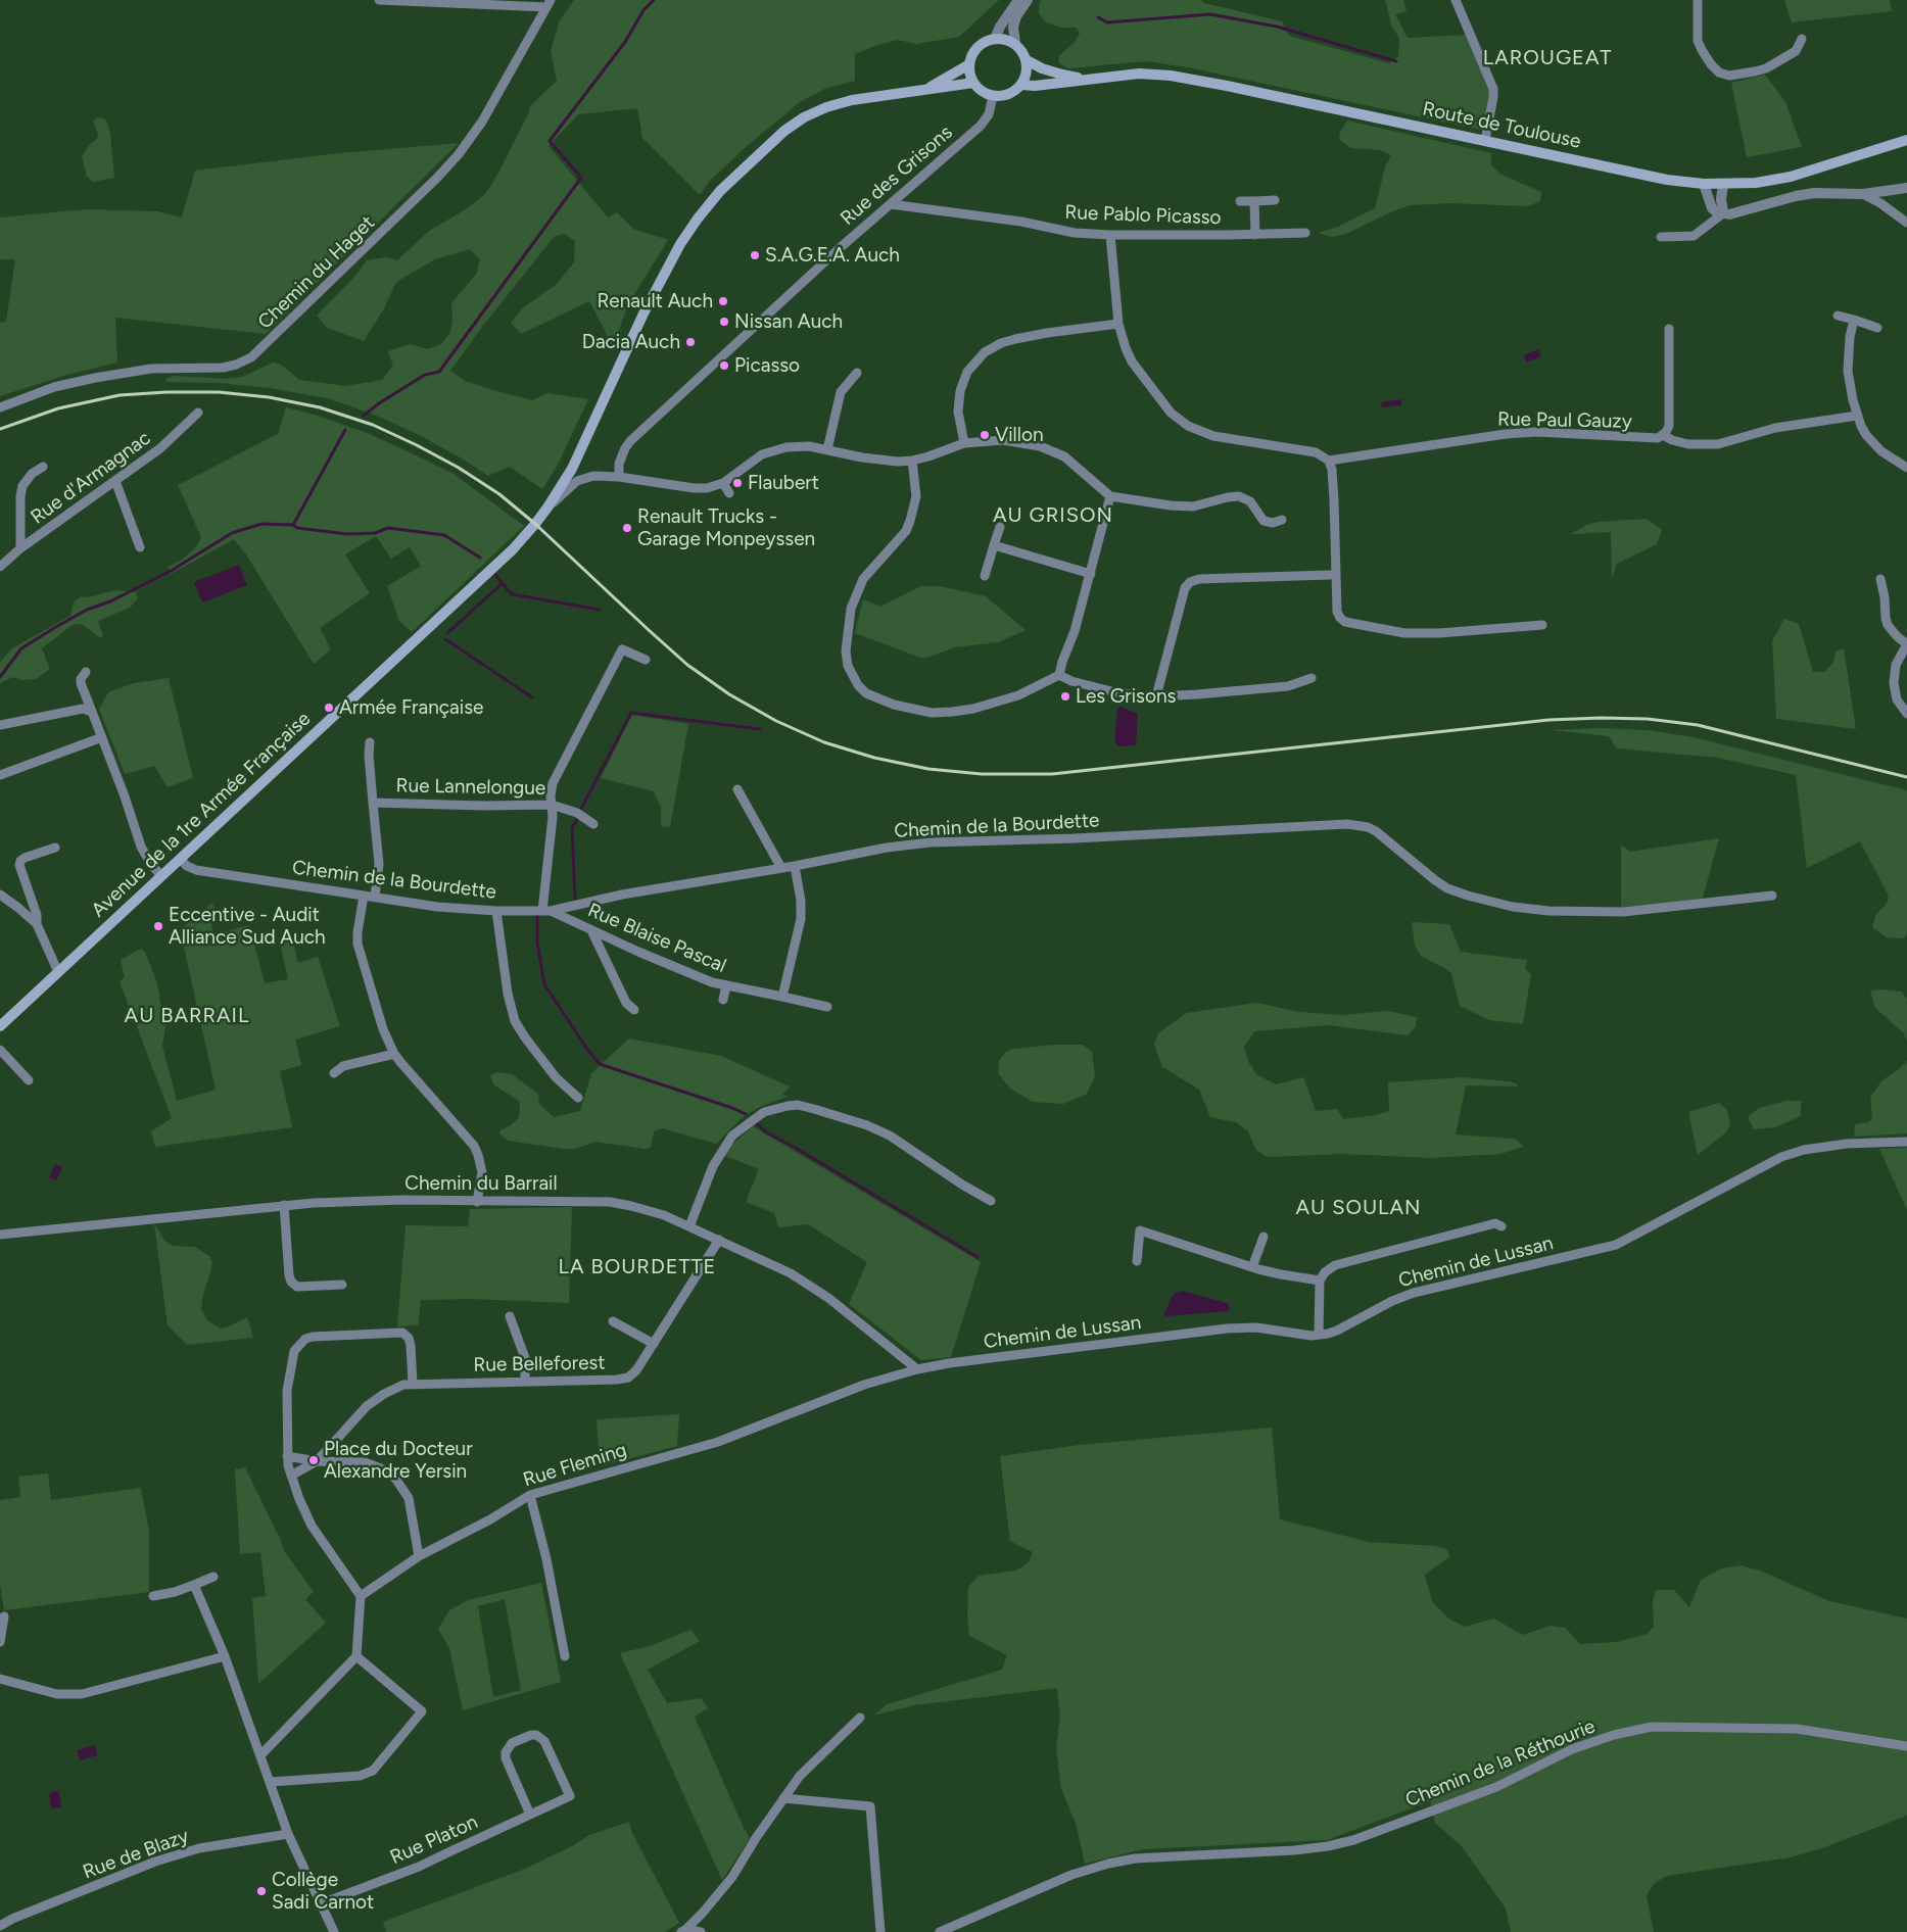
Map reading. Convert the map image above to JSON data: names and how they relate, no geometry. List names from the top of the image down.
{
  "streets": {
    "main road": ["Route de Toulouse", "Avenue de la 1re Armée Française"],
    "street": [
      "Rue des Grisons",
      "Rue Pablo Picasso",
      "Chemin du Haget",
      "Rue Paul Gauzy",
      "Rue d'Armagnac",
      "Rue Lannelongue",
      "Chemin de la Bourdette",
      "Rue Blaise Pascal",
      "Chemin du Barrail",
      "Chemin de Lussan",
      "Rue Belleforest",
      "Rue Fleming",
      "Chemin de la Réthourie",
      "Rue Platon",
      "Rue de Blazy"
    ]
  },
  "crossings": [
    ["Route de Toulouse", "Rue des Grisons"],
    ["Rue des Grisons", "Rue Pablo Picasso"],
    ["Rue Lannelongue", "Chemin de la Bourdette"],
    ["Avenue de la 1re Armée Française", "Chemin de la Bourdette"],
    ["Chemin de la Bourdette", "Rue Blaise Pascal"],
    ["Chemin du Barrail", "Chemin de Lussan"],
    ["Chemin du Barrail", "Rue Belleforest"],
    ["Chemin du Barrail", "Rue Fleming"],
    ["Chemin de Lussan", "Rue Fleming"]
  ],
  "districts": [
    "LAROUGEAT",
    "AU GRISON",
    "AU BARRAIL",
    "AU SOULAN",
    "LA BOURDETTE"
  ],
  "places": [
    "S.A.G.E.A. Auch",
    "Renault Auch",
    "Nissan Auch",
    "Dacia Auch",
    "Picasso",
    "Villon",
    "Flaubert",
    "Renault Trucks - Garage Monpeyssen",
    "Les Grisons",
    "Armée Française",
    "Eccentive - Audit Alliance Sud Auch",
    "Place du Docteur Alexandre Yersin",
    "Collège Sadi Carnot"
  ]
}
